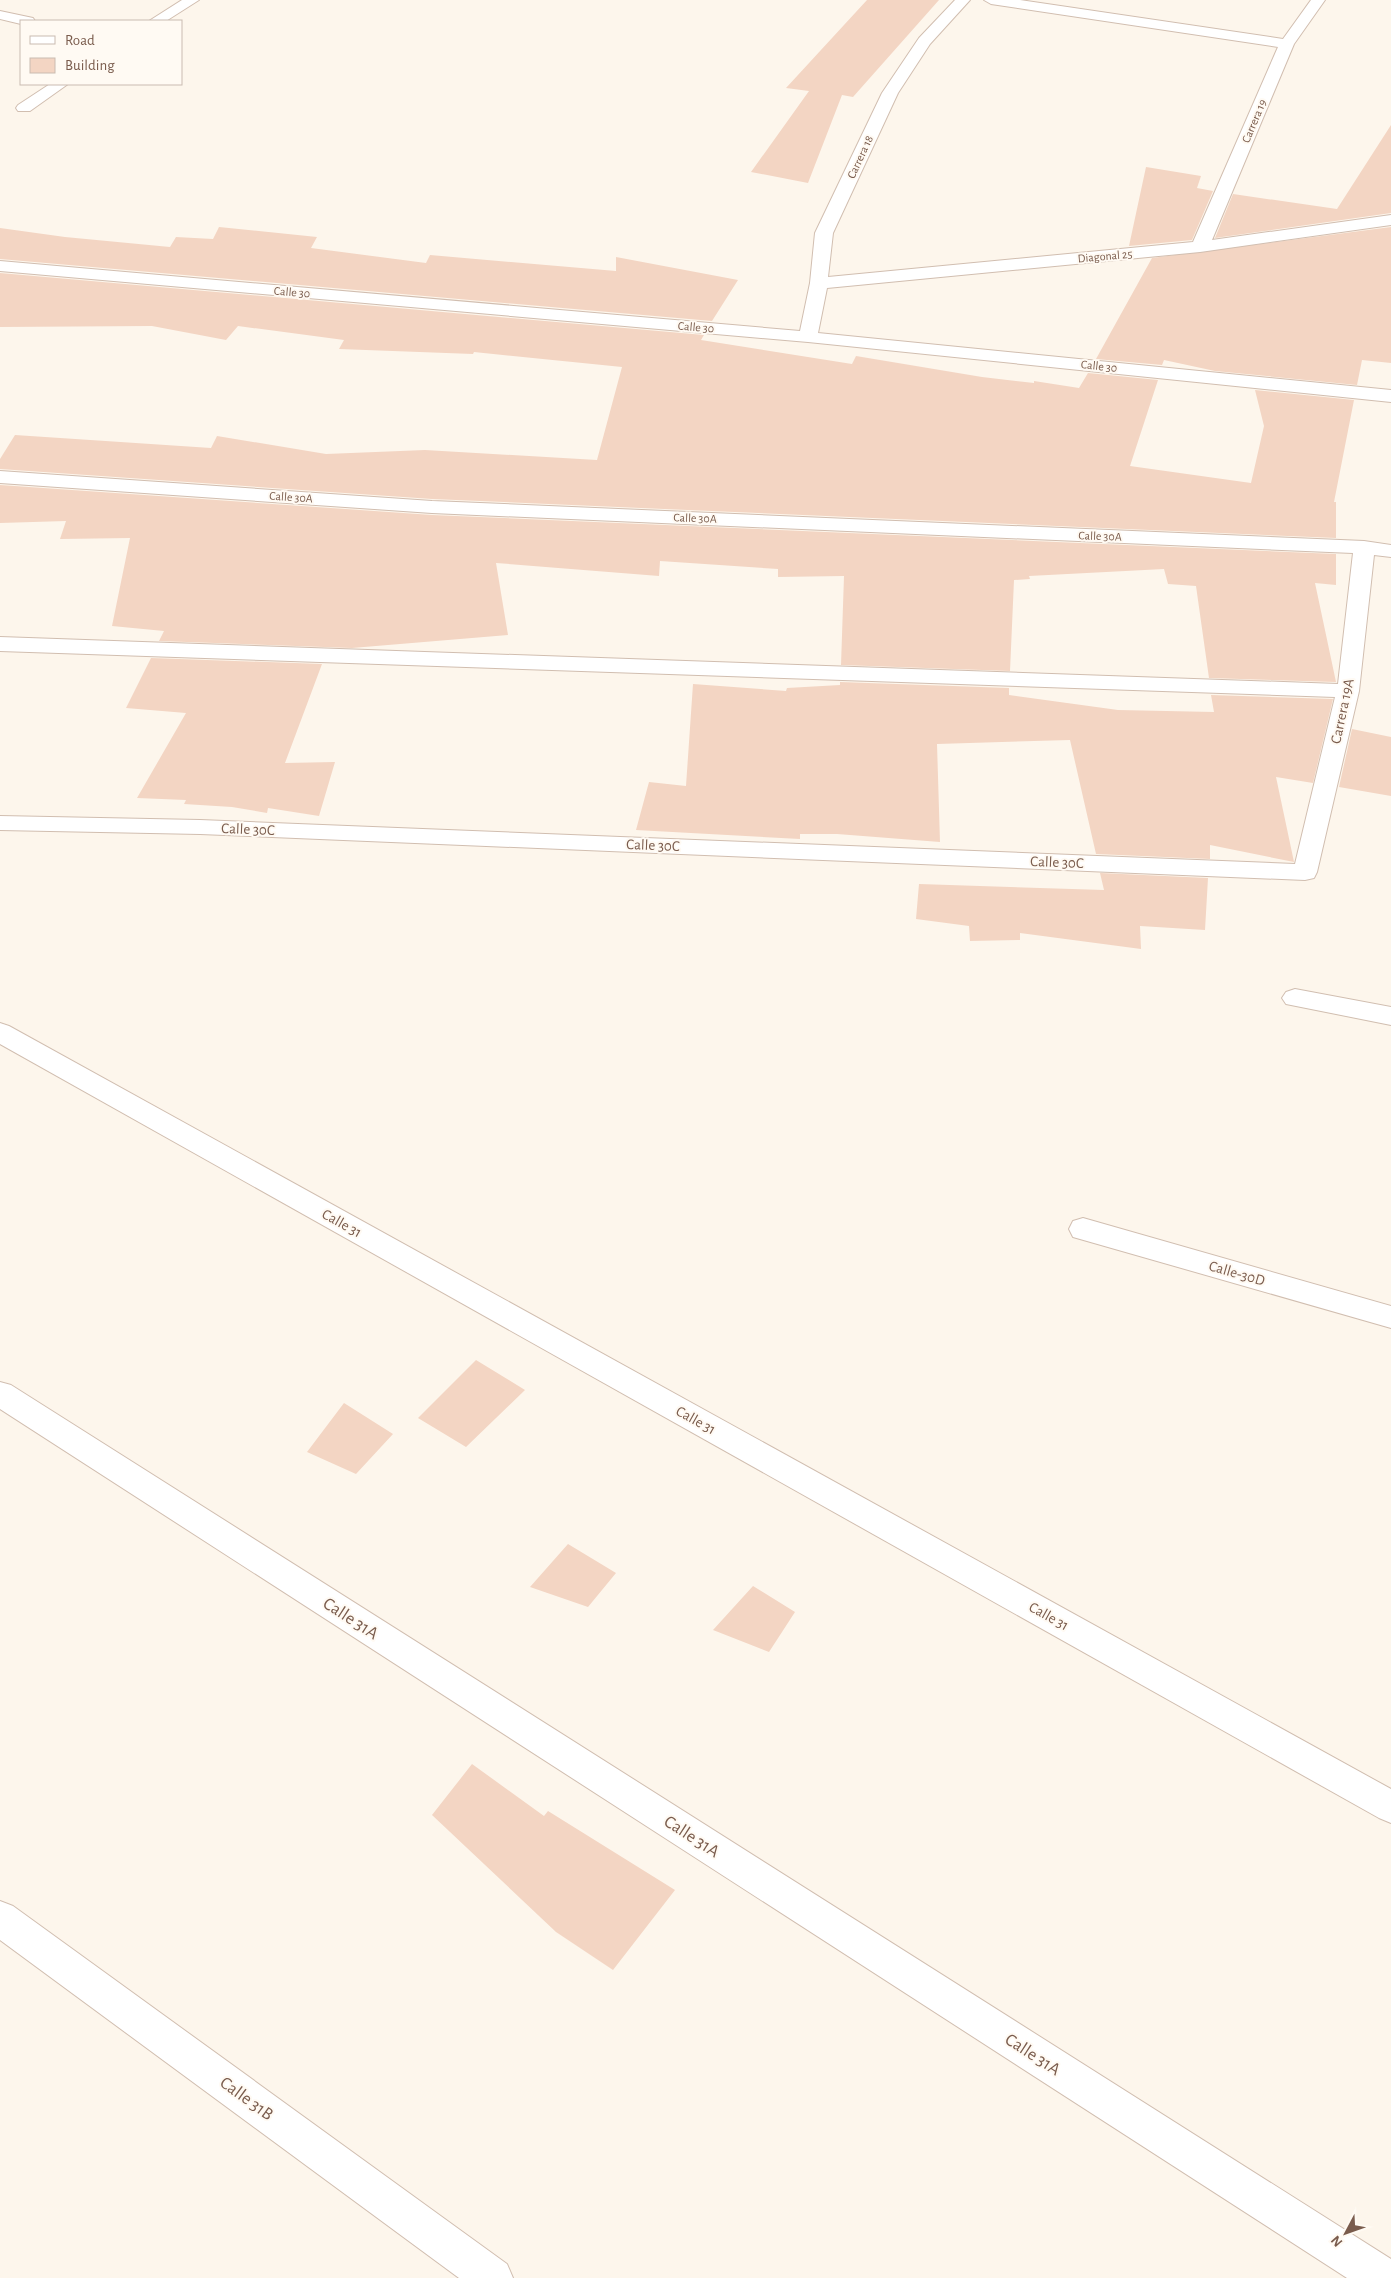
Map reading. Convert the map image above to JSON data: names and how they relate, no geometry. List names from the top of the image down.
{
  "streets": {
    "street": [
      "Carrera 19",
      "Carrera 18",
      "Diagonal 25",
      "Calle 30",
      "Calle 30A",
      "Carrera 19A",
      "Calle 30C",
      "Calle 31",
      "Calle-30D",
      "Calle 31A",
      "Calle 31B"
    ]
  },
  "crossings": [
    ["Carrera 19", "Diagonal 25"],
    ["Carrera 18", "Diagonal 25"],
    ["Carrera 18", "Calle 30"],
    ["Calle 30A", "Carrera 19A"],
    ["Carrera 19A", "Calle 30C"]
  ],
  "legend": ["Road", "Building"],
  "north": "bottom left"
}
